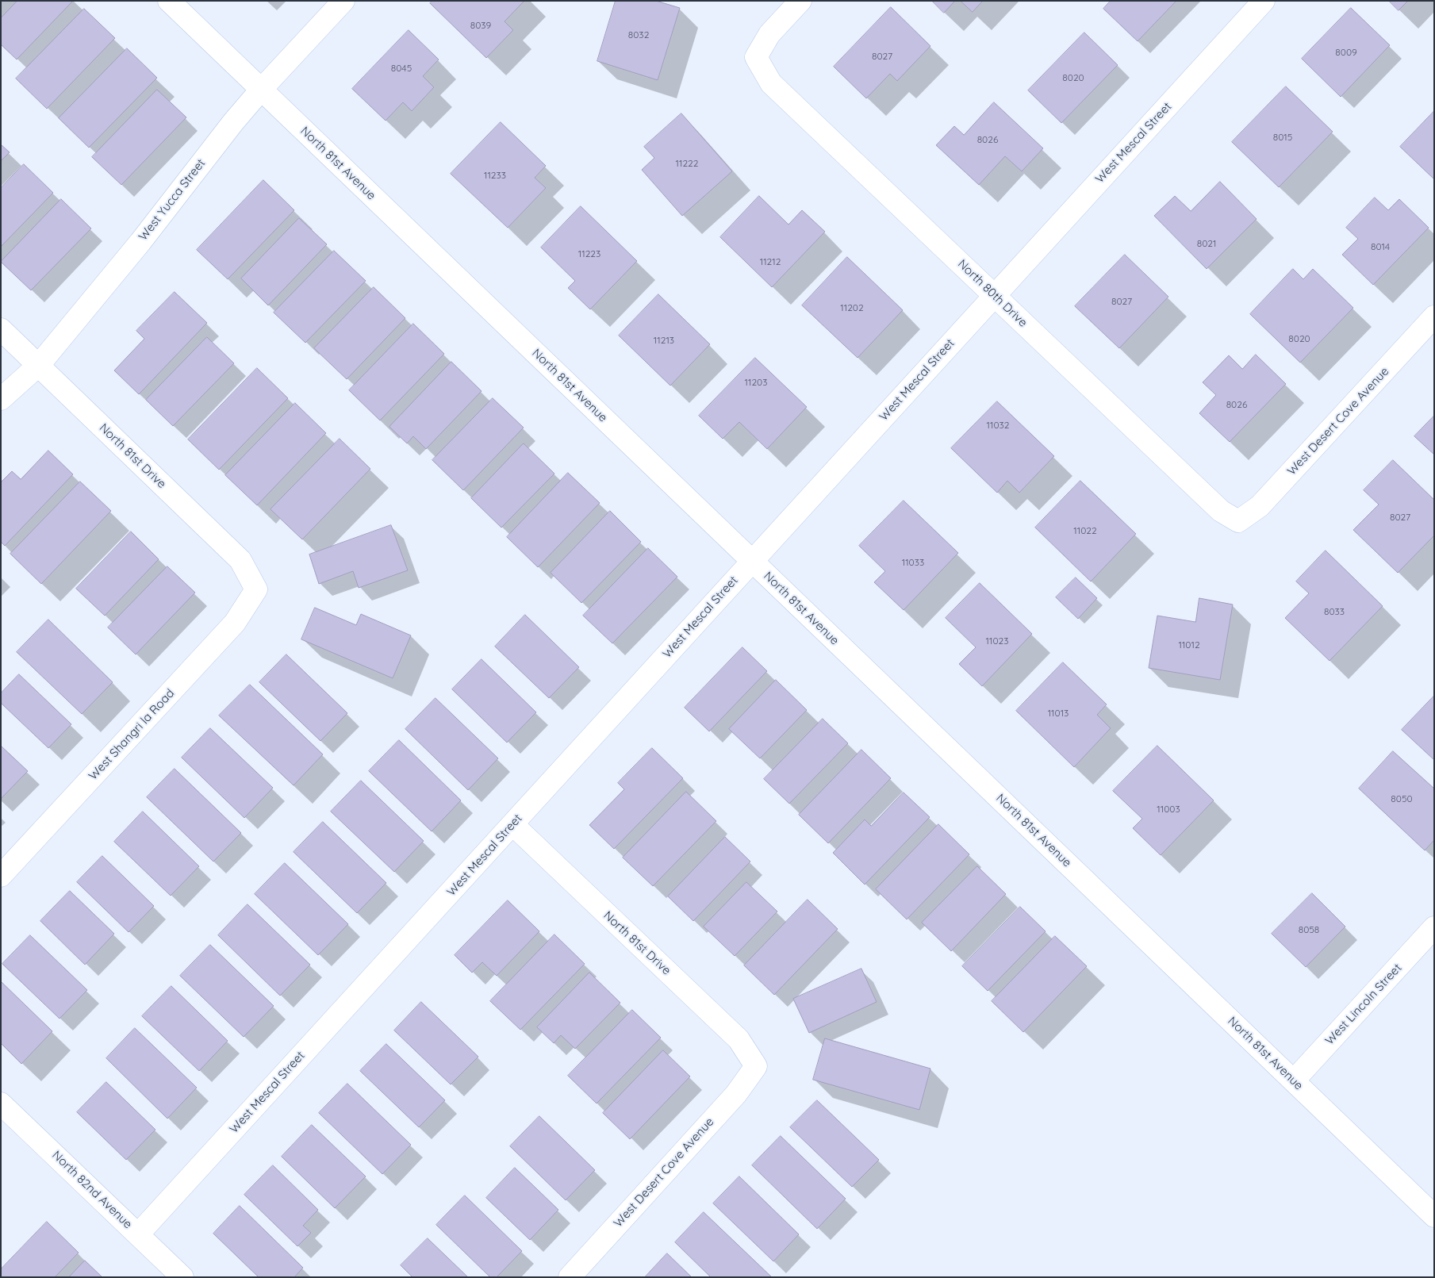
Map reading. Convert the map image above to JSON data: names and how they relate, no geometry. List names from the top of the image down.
{
  "streets": {
    "street": [
      "West Mescal Street",
      "North 81st Avenue",
      "West Yucca Street",
      "North 80th Drive",
      "West Desert Cove Avenue",
      "North 81st Drive",
      "West Shangri la Road",
      "West Lincoln Street",
      "North 82nd Avenue"
    ]
  },
  "crossings": [
    ["West Mescal Street", "North 81st Avenue"],
    ["West Mescal Street", "North 80th Drive"],
    ["West Mescal Street", "North 81st Drive"],
    ["West Mescal Street", "North 82nd Avenue"],
    ["North 81st Avenue", "West Yucca Street"],
    ["North 81st Avenue", "West Lincoln Street"],
    ["West Yucca Street", "North 81st Drive"],
    ["North 80th Drive", "West Desert Cove Avenue"],
    ["West Desert Cove Avenue", "North 81st Drive"],
    ["North 81st Drive", "West Shangri la Road"]
  ],
  "house_numbers": [
    "8039",
    "8032",
    "8009",
    "8027",
    "8045",
    "8020",
    "8015",
    "8026",
    "11222",
    "11233",
    "8021",
    "8014",
    "11223",
    "11212",
    "8027",
    "11202",
    "8020",
    "11213",
    "11203",
    "8026",
    "11032",
    "8027",
    "11022",
    "11033",
    "8033",
    "11023",
    "11012",
    "11013",
    "8050",
    "11003",
    "8058"
  ]
}
